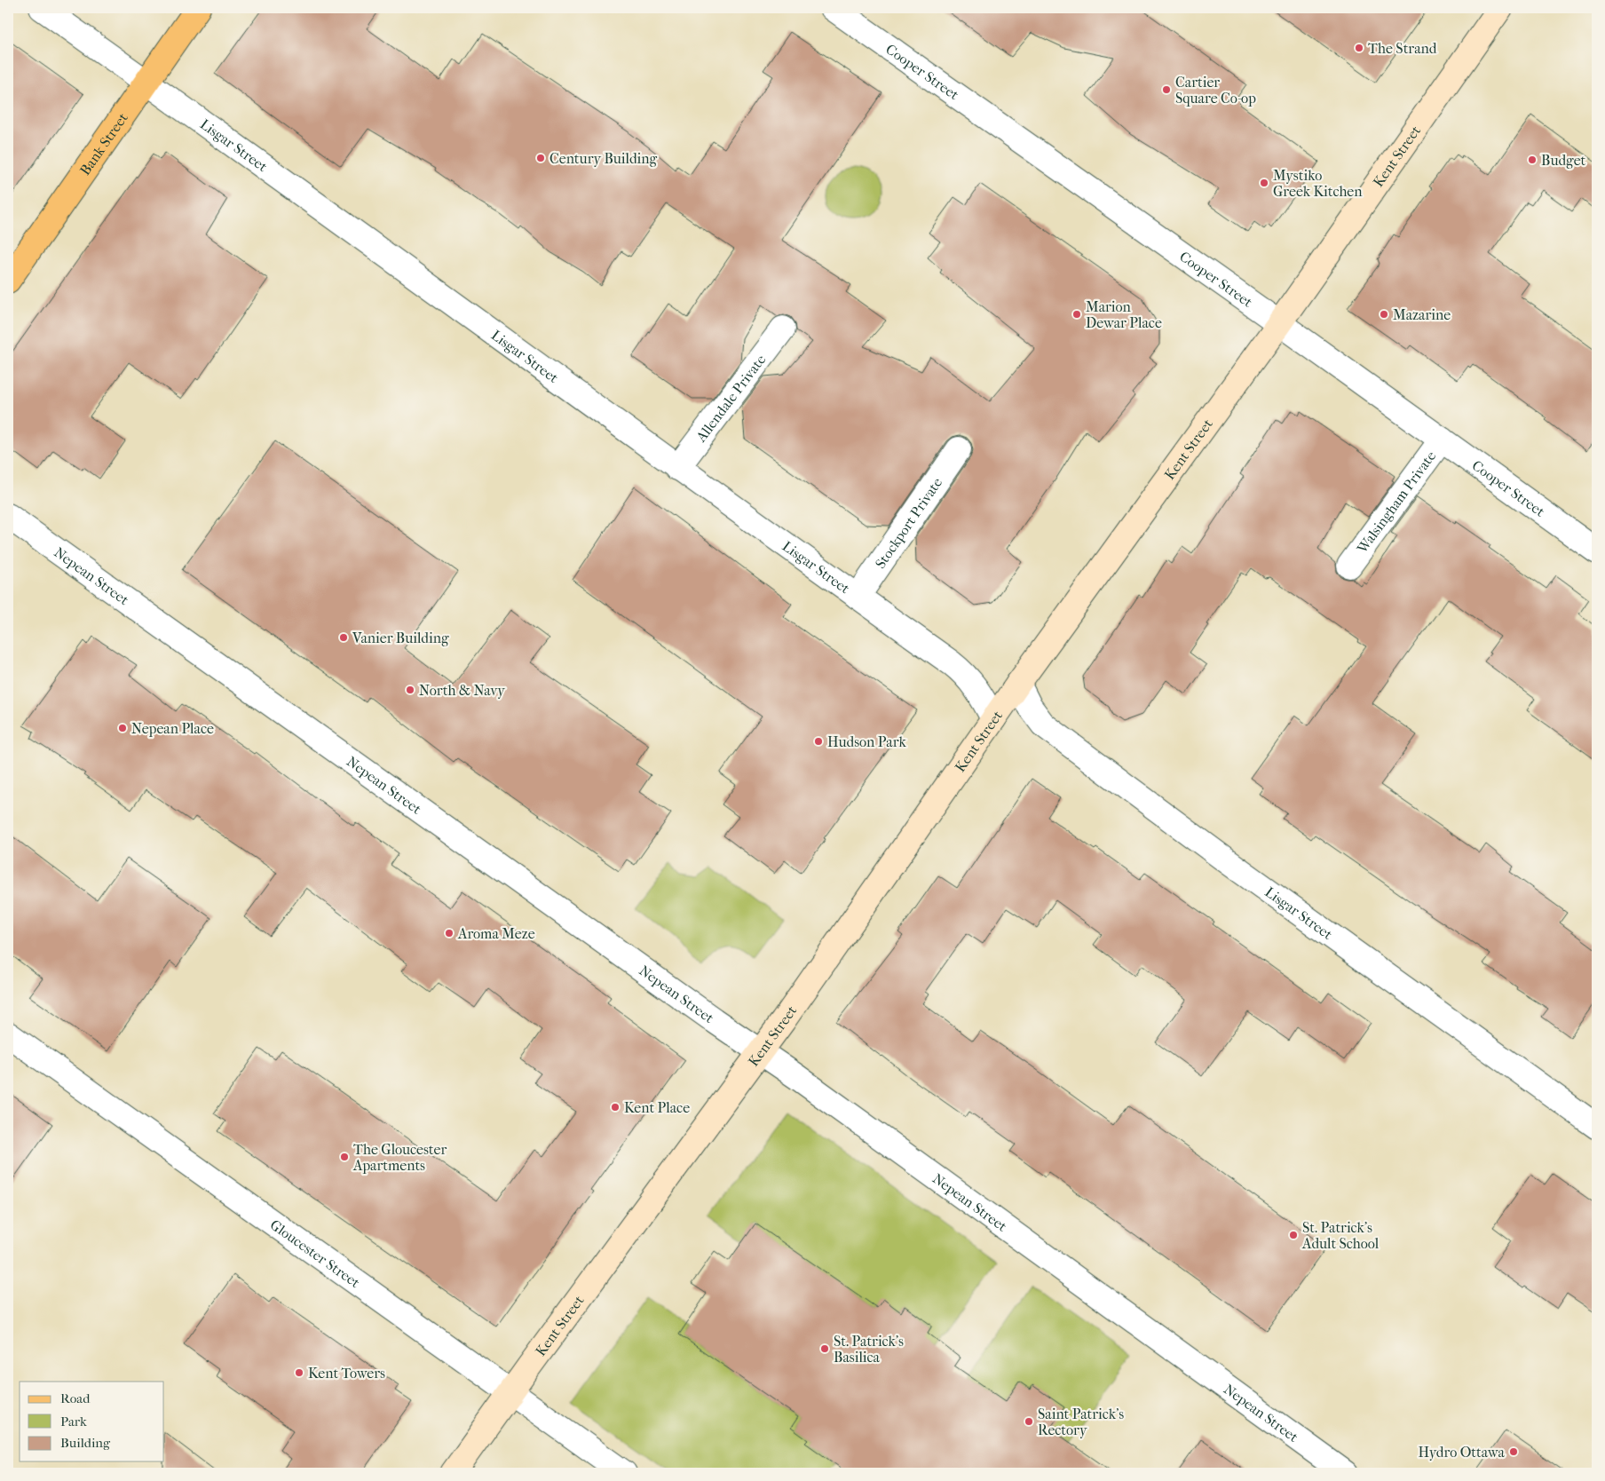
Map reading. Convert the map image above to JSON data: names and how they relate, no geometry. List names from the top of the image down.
{
  "streets": {
    "main road": ["Bank Street", "Kent Street"],
    "street": [
      "Cooper Street",
      "Lisgar Street",
      "Allendale Private",
      "Walsingham Private",
      "Stockport Private",
      "Nepean Street",
      "Gloucester Street"
    ]
  },
  "crossings": [
    ["Cooper Street", "Kent Street"],
    ["Cooper Street", "Walsingham Private"],
    ["Bank Street", "Lisgar Street"],
    ["Lisgar Street", "Kent Street"],
    ["Lisgar Street", "Allendale Private"],
    ["Lisgar Street", "Stockport Private"],
    ["Kent Street", "Nepean Street"],
    ["Kent Street", "Gloucester Street"]
  ],
  "places": [
    "The Strand",
    "Cartier Square Co-op",
    "Century Building",
    "Budget",
    "Mystiko Greek Kitchen",
    "Marion Dewar Place",
    "Mazarine",
    "Vanier Building",
    "North & Navy",
    "Nepean Place",
    "Hudson Park",
    "Aroma Meze",
    "Kent Place",
    "The Gloucester Apartments",
    "St. Patrick's Adult School",
    "St. Patrick's Basilica",
    "Kent Towers",
    "Saint Patrick's Rectory",
    "Hydro Ottawa"
  ],
  "legend": ["Road", "Park", "Building"]
}
